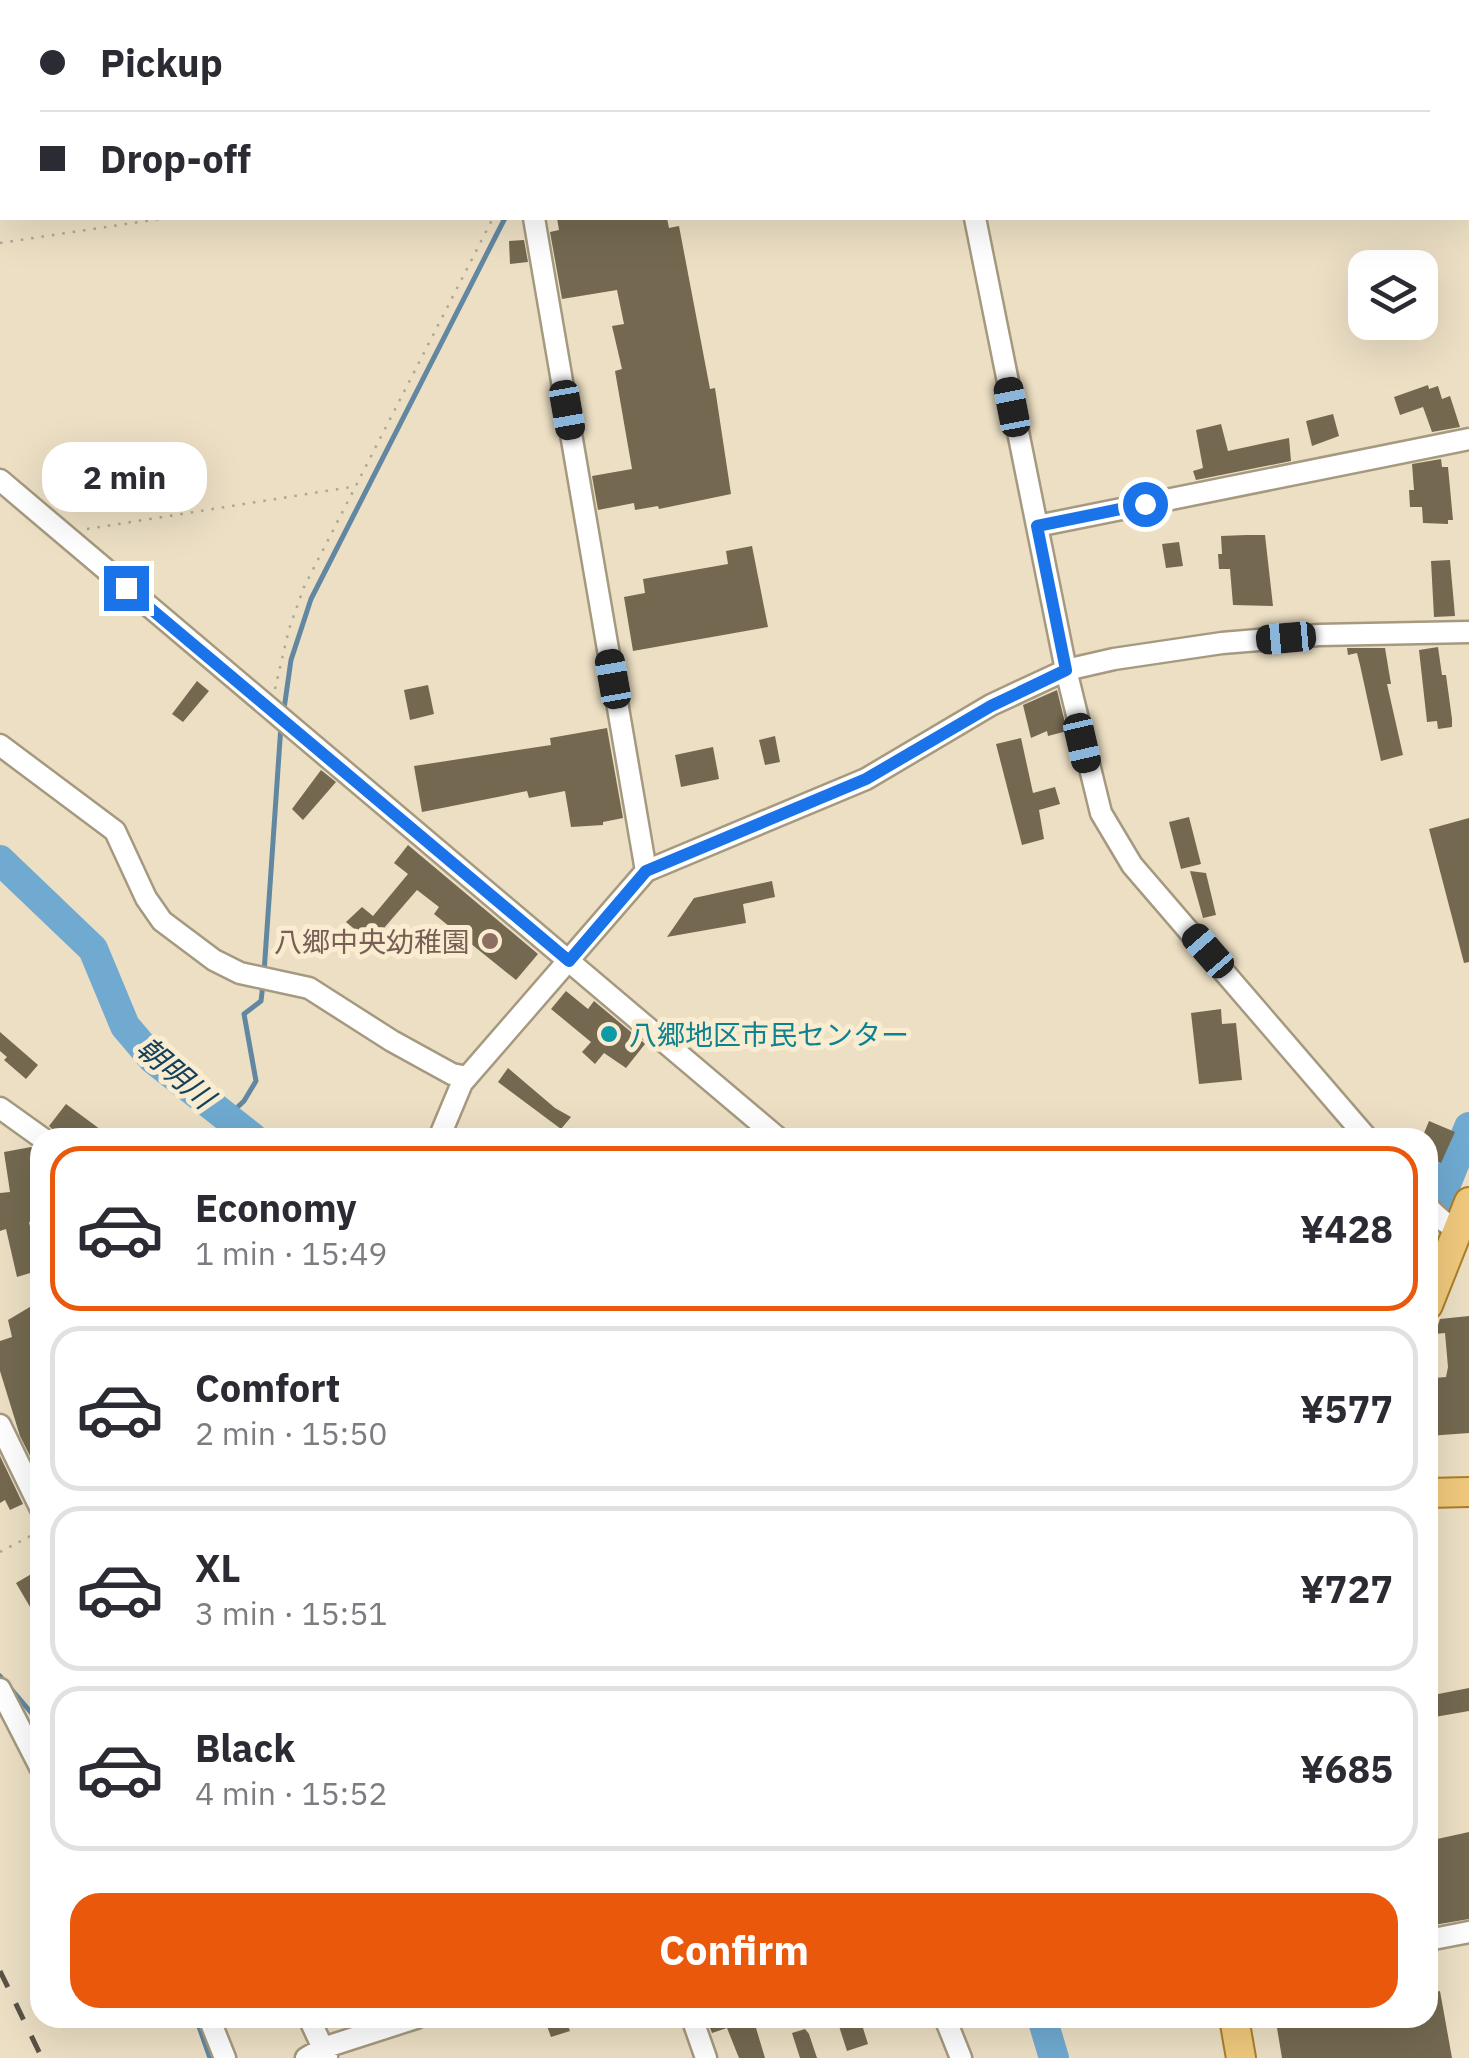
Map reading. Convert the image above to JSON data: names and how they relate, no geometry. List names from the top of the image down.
{
  "water": ["朝明川"],
  "places": ["八郷中央幼稚園", "八郷地区市民センター"],
  "page": {
    "banner": ["Pickup", "Drop-off"],
    "bubble": "2 min",
    "list": [
      {
        "name": "Economy",
        "note": "1 min · 15:49",
        "value": "¥428"
      },
      {
        "name": "Comfort",
        "note": "2 min · 15:50",
        "value": "¥577"
      },
      {
        "name": "XL",
        "note": "3 min · 15:51",
        "value": "¥727"
      },
      {
        "name": "Black",
        "note": "4 min · 15:52",
        "value": "¥685"
      }
    ],
    "buttons": "Confirm"
  }
}
